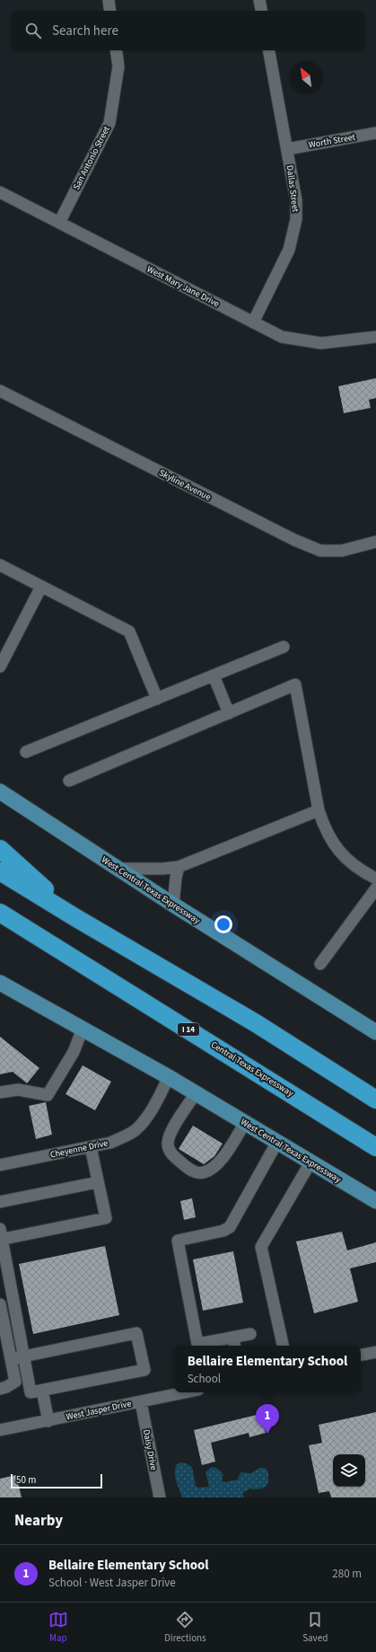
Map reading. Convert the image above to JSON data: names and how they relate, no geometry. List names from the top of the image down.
{
  "streets": {
    "highway": ["I 14", "Central Texas Expressway"],
    "main road": ["West Central Texas Expressway"],
    "street": [
      "Worth Street",
      "San Antonio Street",
      "Dallas Street",
      "West Mary Jane Drive",
      "Skyline Avenue",
      "Cheyenne Drive",
      "West Jasper Drive",
      "Daisy Drive"
    ]
  },
  "crossings": [
    ["Worth Street", "Dallas Street"],
    ["San Antonio Street", "West Mary Jane Drive"],
    ["Dallas Street", "West Mary Jane Drive"],
    ["West Central Texas Expressway", "Cheyenne Drive"],
    ["West Jasper Drive", "Daisy Drive"]
  ],
  "scale_bar": "50 m",
  "north": "top left",
  "page": {
    "search": "Search here",
    "popup": ["Bellaire Elementary School", "School"],
    "pins": "1",
    "scale": "50 m",
    "heading": "Nearby",
    "list": [
      {
        "mark": "1",
        "name": "Bellaire Elementary School",
        "note": "School · West Jasper Drive",
        "value": "280 m"
      }
    ],
    "nav": ["Map", "Directions", "Saved"]
  }
}
